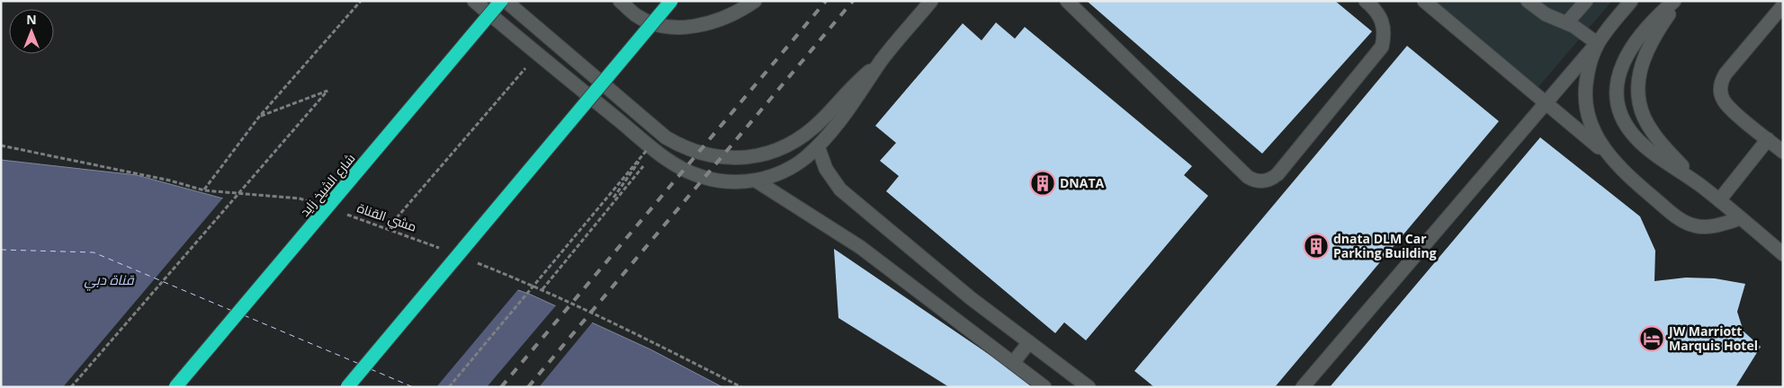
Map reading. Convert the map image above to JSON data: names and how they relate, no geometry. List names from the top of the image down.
{
  "streets": {
    "highway": ["شارع الشيخ زايد"],
    "path": ["مشي القناة"]
  },
  "water": ["قناة دبي"],
  "places": {
    "building": ["DNATA", "dnata DLM Car Parking Building"],
    "hotel": ["JW Marriott Marquis Hotel"]
  },
  "north": "top"
}
